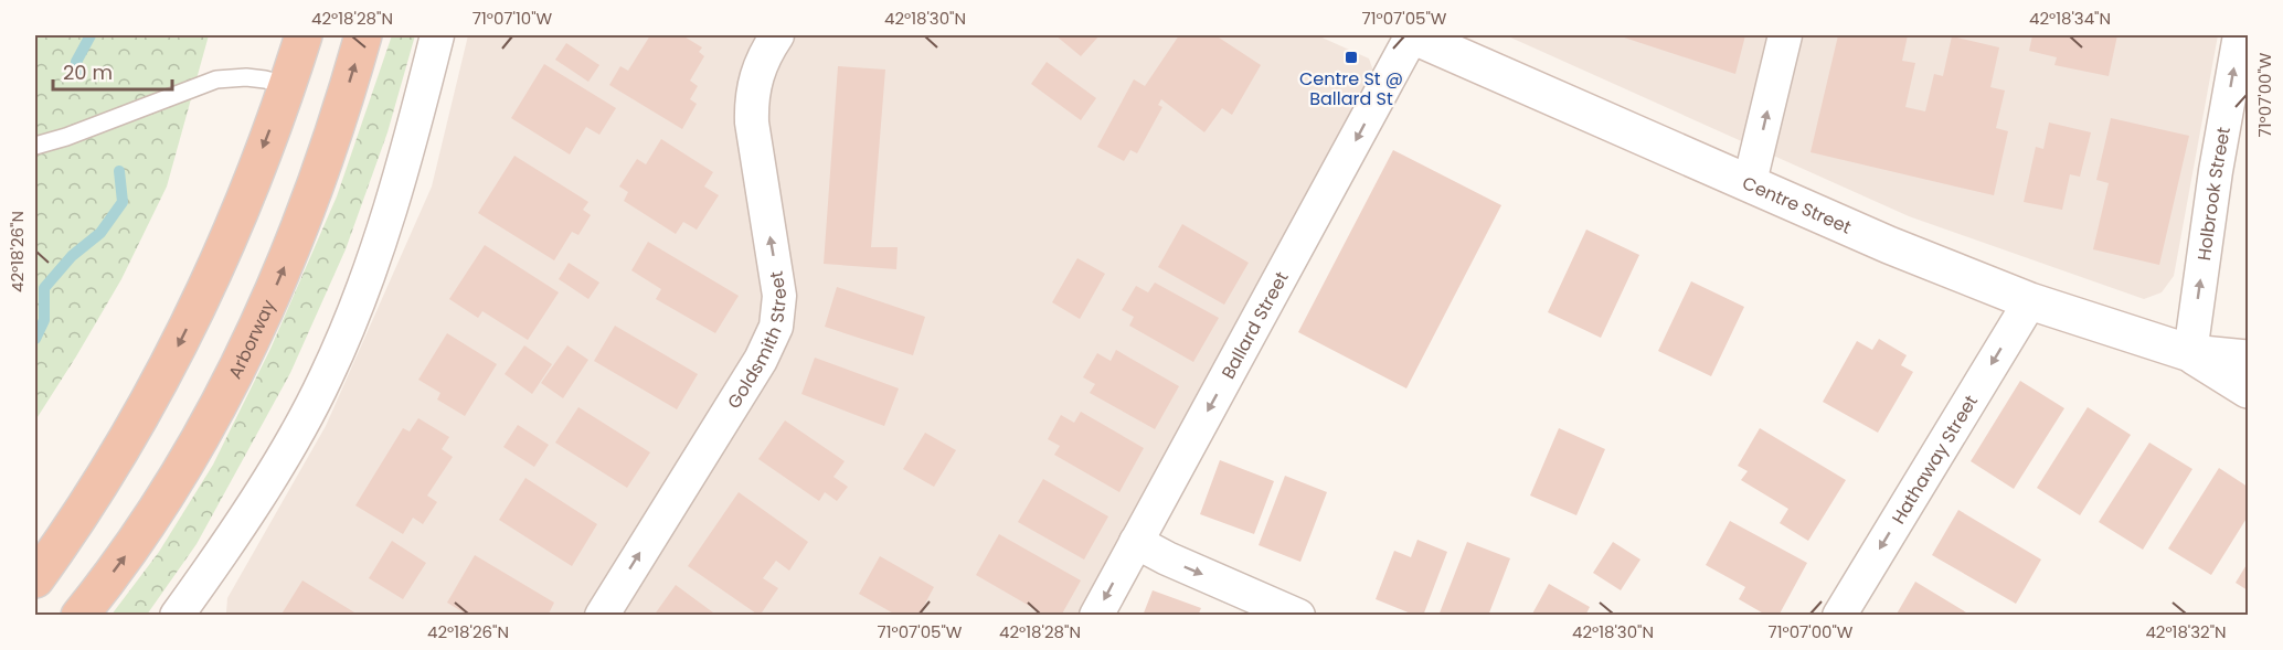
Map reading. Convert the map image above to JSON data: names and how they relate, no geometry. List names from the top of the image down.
{
  "streets": {
    "highway": ["Arborway"],
    "main road": ["Centre Street"],
    "street": [
      "Holbrook Street",
      "Ballard Street",
      "Goldsmith Street",
      "Hathaway Street"
    ]
  },
  "crossings": [
    ["Holbrook Street", "Centre Street"],
    ["Centre Street", "Ballard Street"],
    ["Centre Street", "Hathaway Street"]
  ],
  "one_way": [
    "Holbrook Street",
    "Ballard Street",
    "Goldsmith Street",
    "Hathaway Street"
  ],
  "places": {
    "transit": ["Centre St @ Ballard St"]
  },
  "scale_bar": "20 m",
  "coordinates": [
    "42°18'28\"N",
    "71°07'10\"W",
    "42°18'30\"N",
    "71°07'05\"W",
    "42°18'34\"N",
    "71°07'00\"W",
    "42°18'26\"N",
    "42°18'32\"N"
  ]
}
